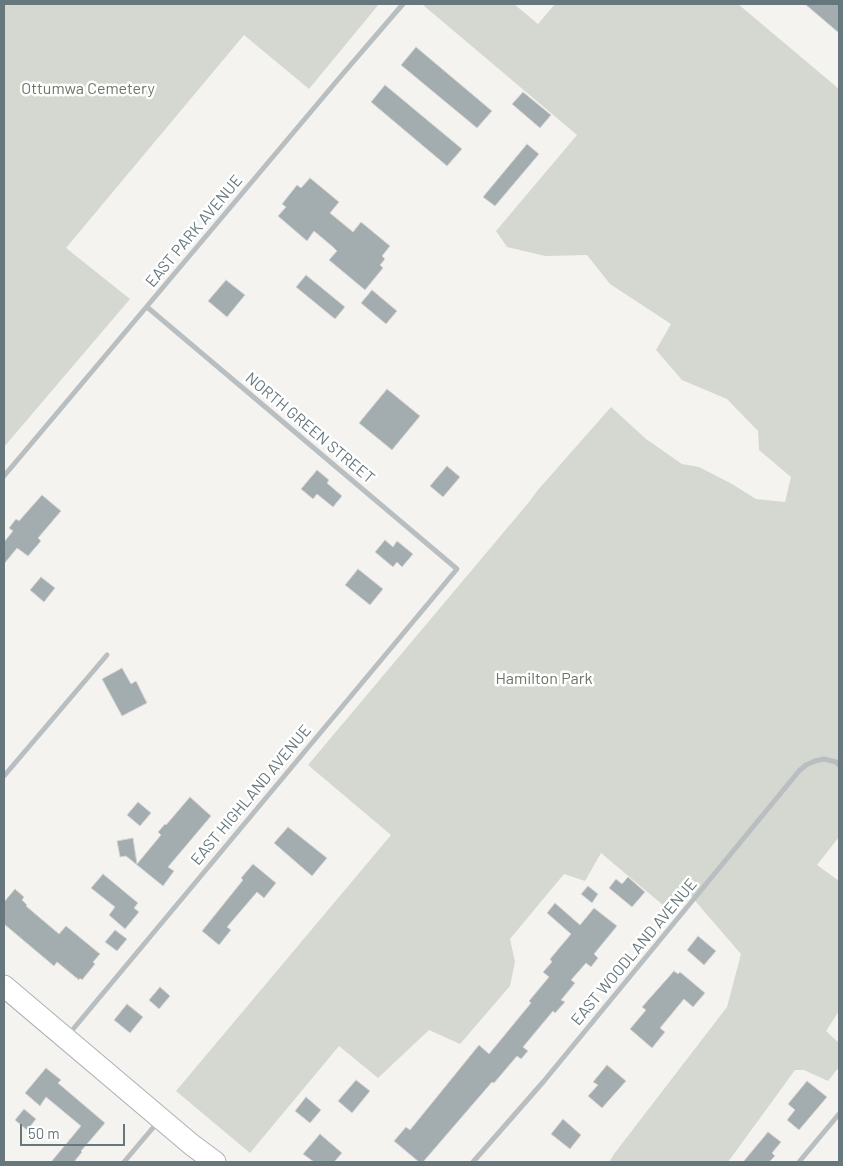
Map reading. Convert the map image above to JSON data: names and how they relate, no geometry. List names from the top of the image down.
{
  "streets": {
    "street": [
      "EAST PARK AVENUE",
      "NORTH GREEN STREET",
      "EAST HIGHLAND AVENUE",
      "EAST WOODLAND AVENUE"
    ]
  },
  "crossings": [
    ["EAST PARK AVENUE", "NORTH GREEN STREET"],
    ["NORTH GREEN STREET", "EAST HIGHLAND AVENUE"]
  ],
  "parks": ["Ottumwa Cemetery", "Hamilton Park"],
  "scale_bar": "50 m"
}
